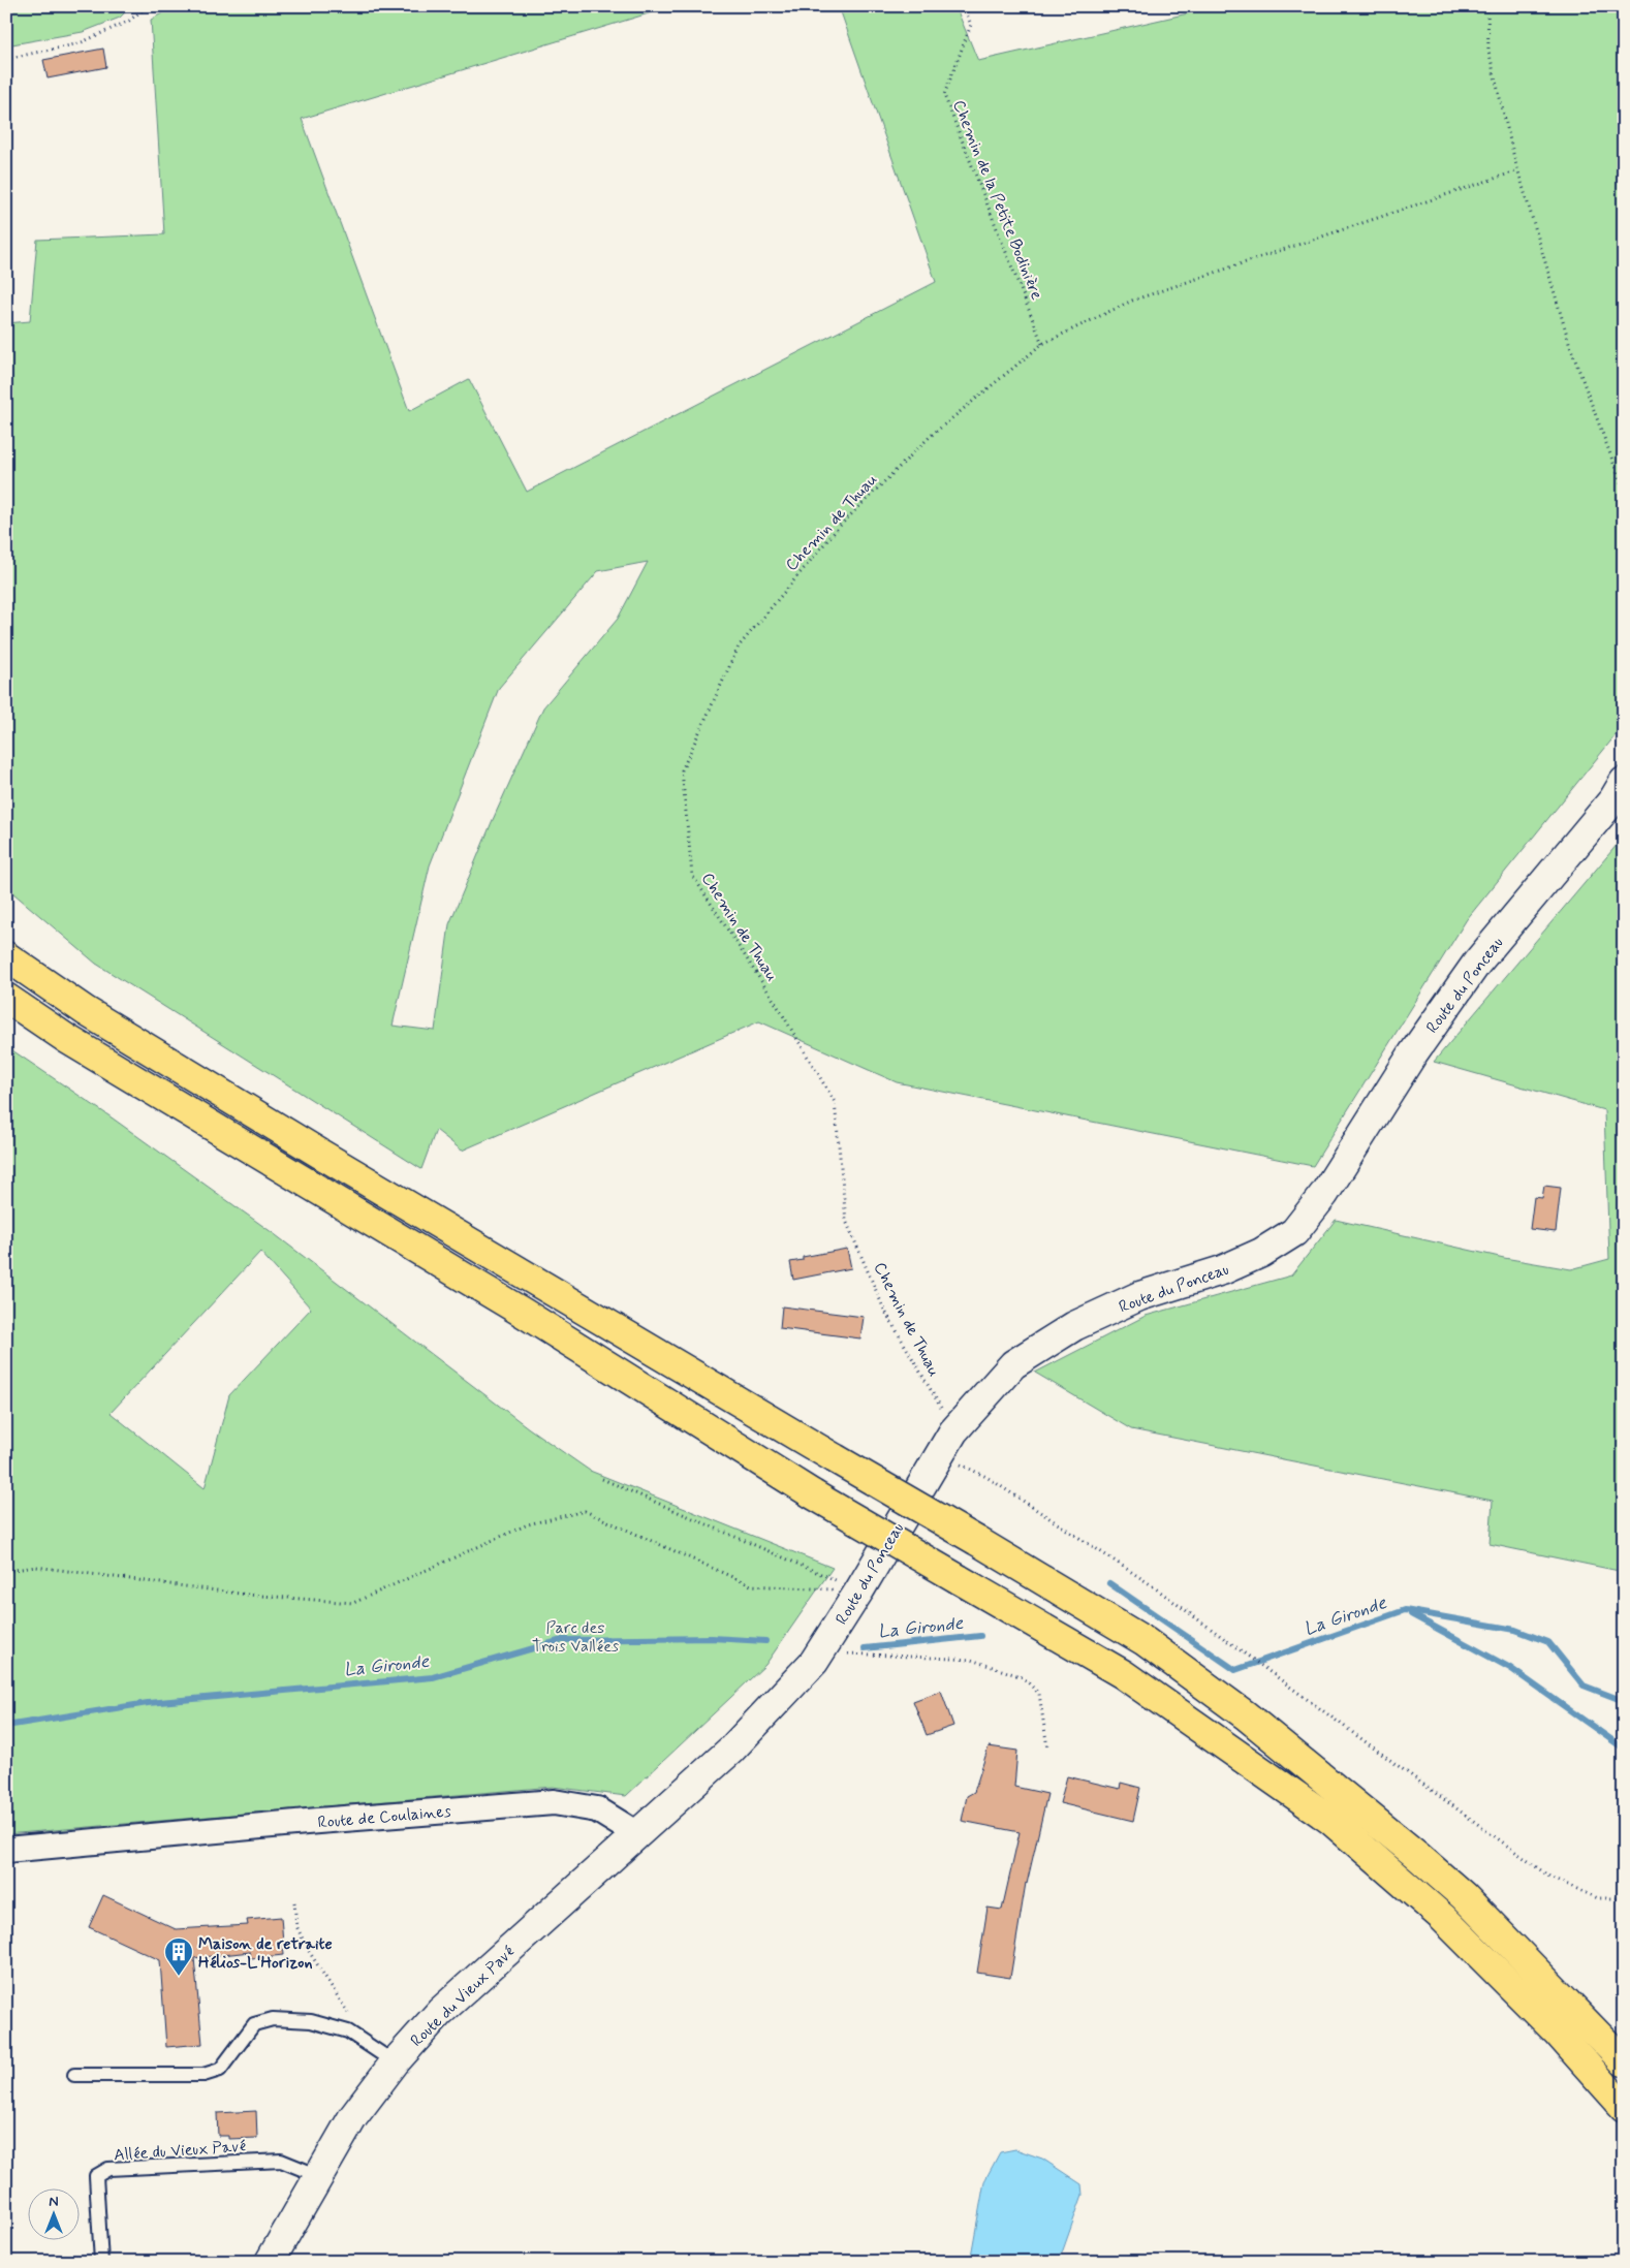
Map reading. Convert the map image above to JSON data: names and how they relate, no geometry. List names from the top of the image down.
{
  "streets": {
    "street": ["Route du Ponceau", "Route de Coulaines", "Route du Vieux Pavé"],
    "lane": ["Allée du Vieux Pavé"],
    "path": ["Chemin de la Petite Bodinière", "Chemin de Thuau"]
  },
  "crossings": [
    ["Chemin de la Petite Bodinière", "Chemin de Thuau"],
    ["Chemin de Thuau", "Route du Ponceau"],
    ["Route du Ponceau", "Route de Coulaines"],
    ["Route du Ponceau", "Route du Vieux Pavé"],
    ["Route de Coulaines", "Route du Vieux Pavé"],
    ["Route du Vieux Pavé", "Allée du Vieux Pavé"]
  ],
  "water": ["La Gironde"],
  "parks": ["Parc des Trois Vallées"],
  "places": {
    "building": ["Maison de retraite Hélios-L'Horizon"]
  },
  "north": "top"
}
